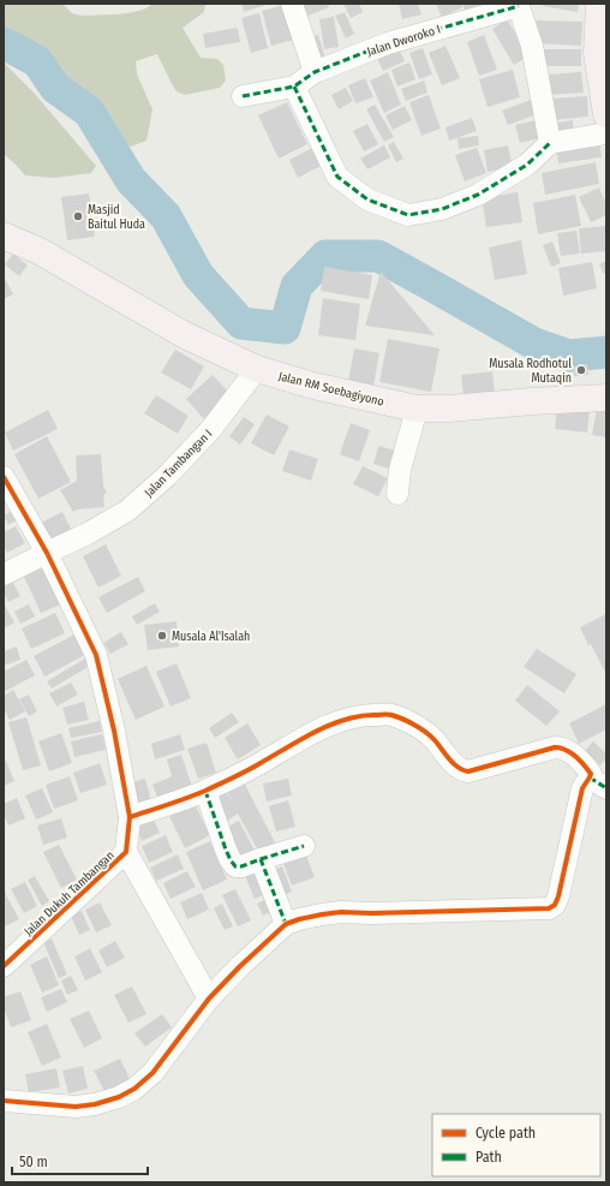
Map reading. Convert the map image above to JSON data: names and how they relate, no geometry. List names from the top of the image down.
{
  "streets": {
    "main road": ["Jalan RM Soebagiyono"],
    "street": ["Jalan Dworoko I", "Jalan Tambangan I", "Jalan Dukuh Tambangan"]
  },
  "crossings": [
    ["Jalan RM Soebagiyono", "Jalan Tambangan I"],
    ["Jalan Tambangan I", "Jalan Dukuh Tambangan"]
  ],
  "places": ["Masjid Baitul Huda", "Musala Rodhotul Mutaqin", "Musala Al'Isalah"],
  "legend": ["Cycle path", "Path"],
  "scale_bar": "50 m"
}
